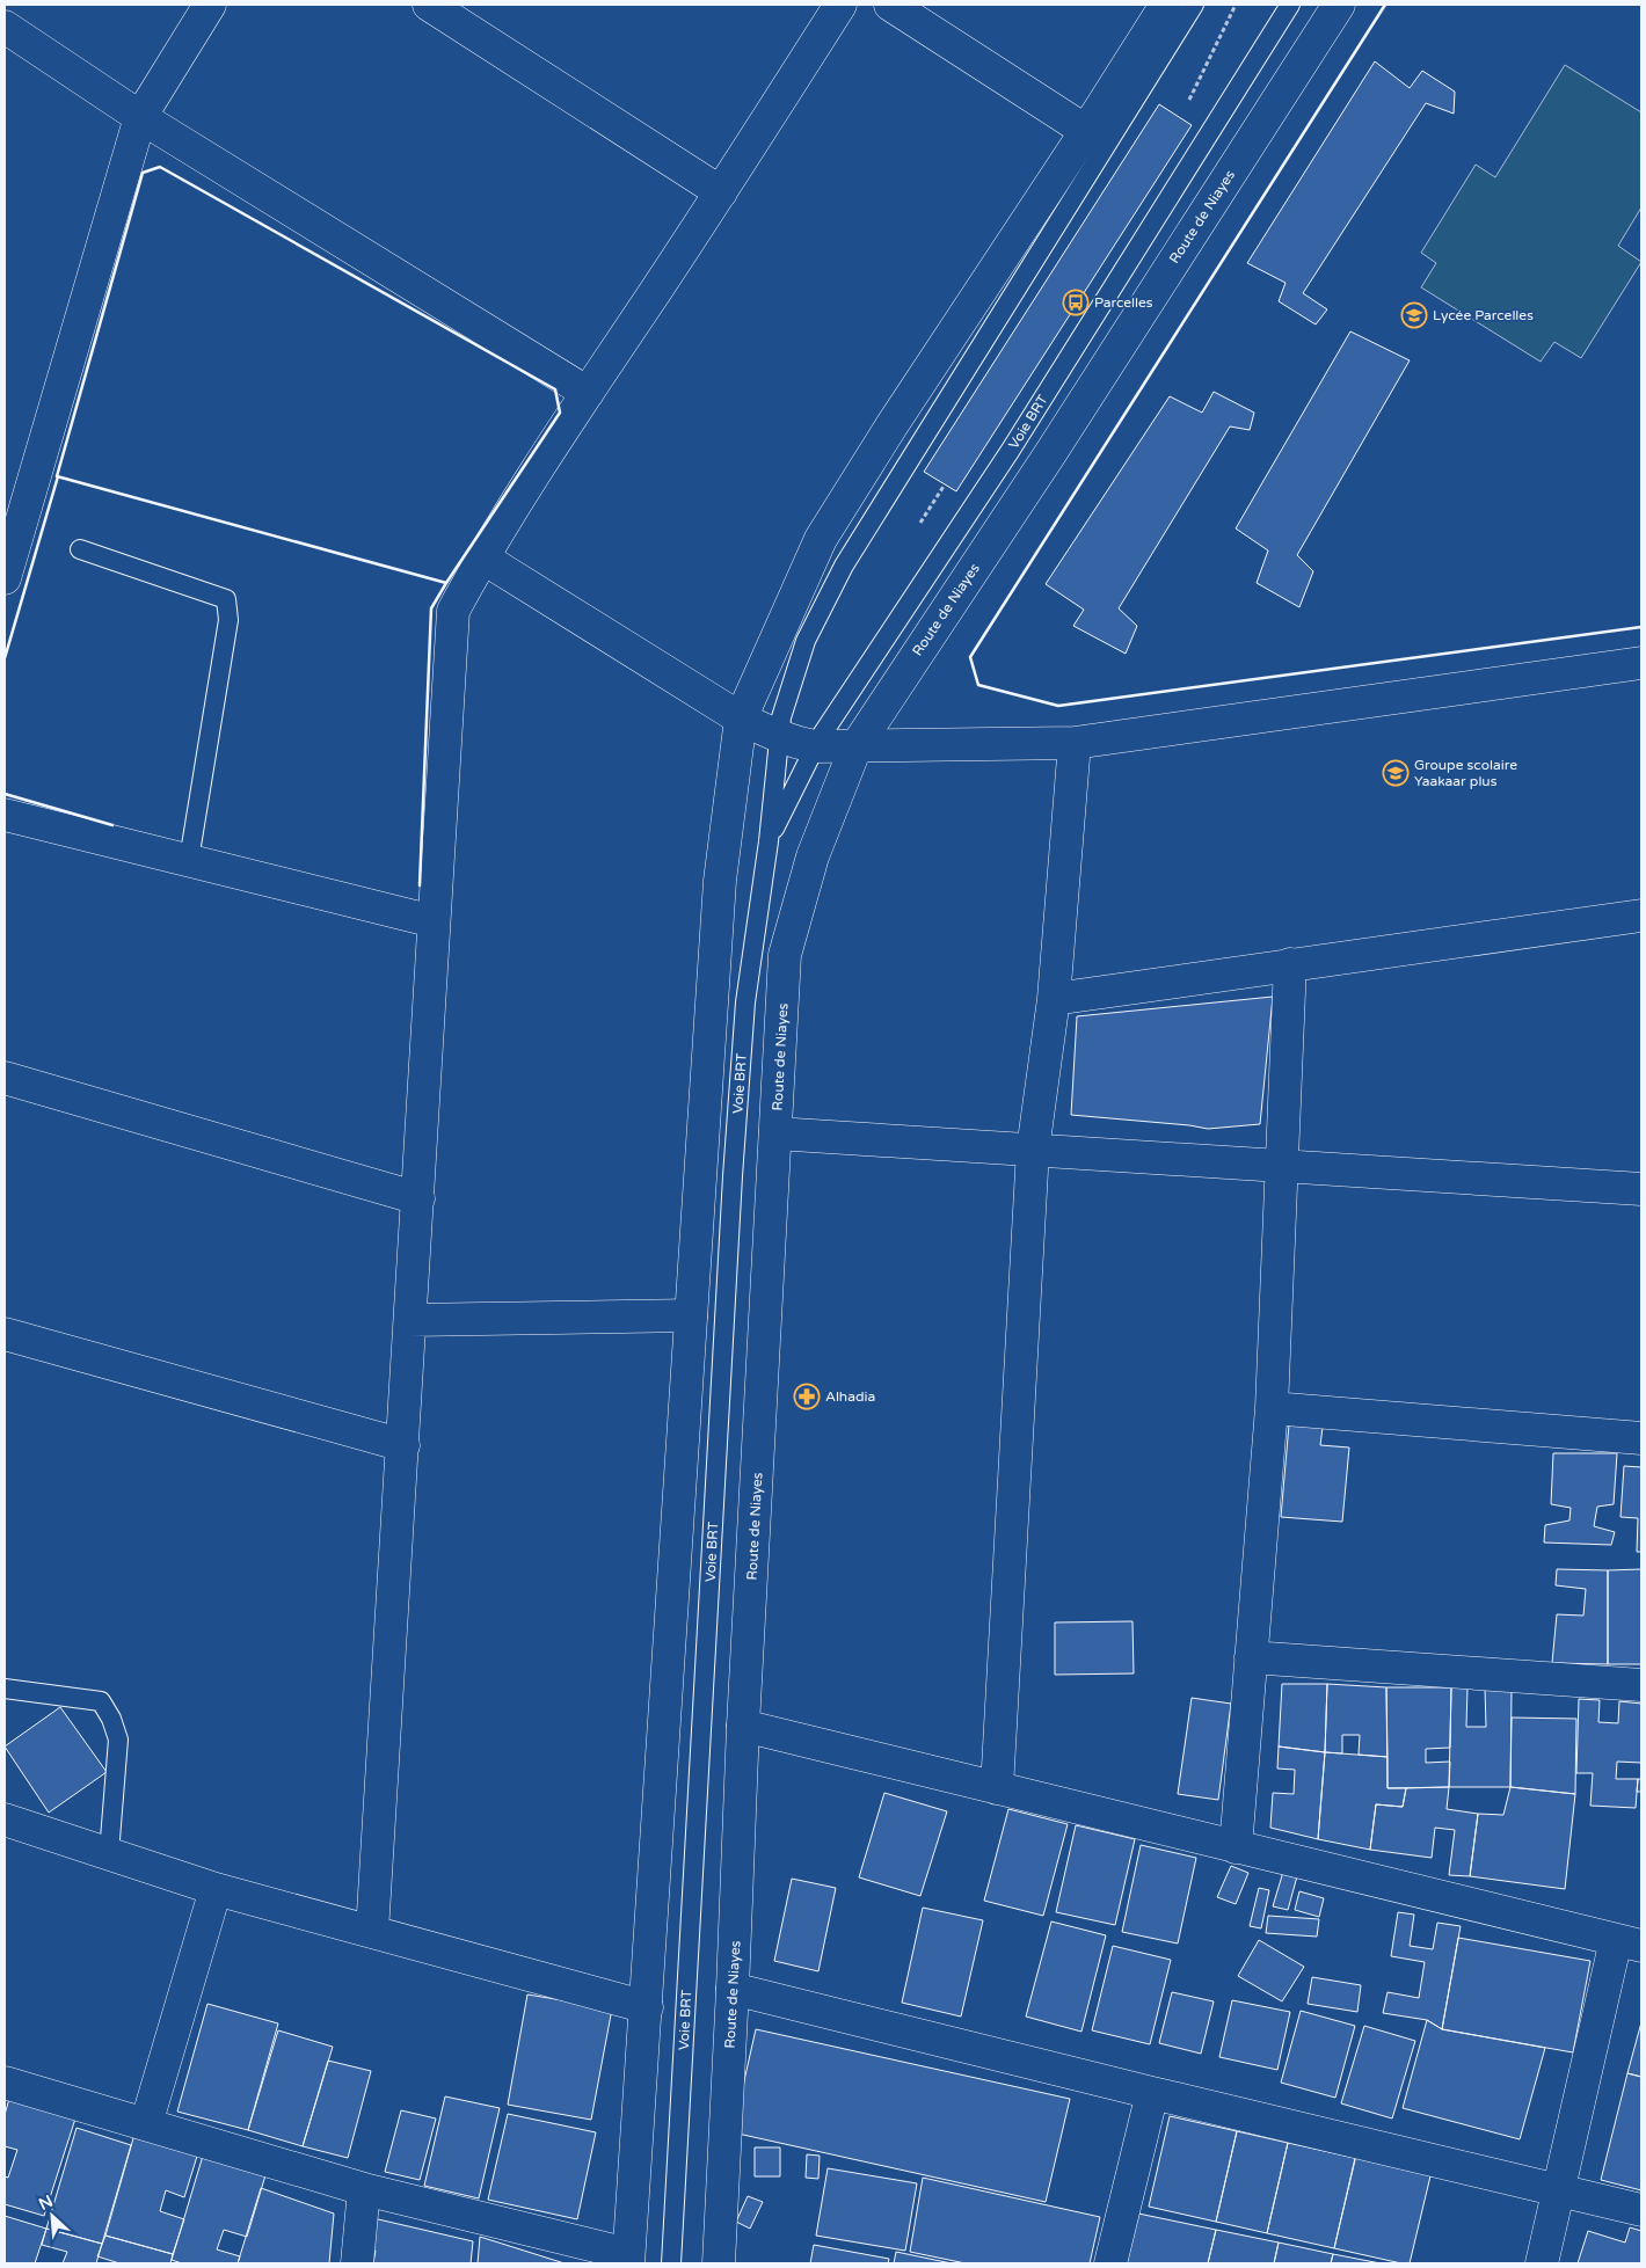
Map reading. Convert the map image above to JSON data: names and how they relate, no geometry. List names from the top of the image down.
{
  "streets": {
    "street": ["Route de Niayes"],
    "lane": ["Voie BRT"]
  },
  "places": {
    "bus stop": ["Parcelles"],
    "school or university": ["Lycée Parcelles", "Groupe scolaire Yaakaar plus"],
    "pharmacy": ["Alhadia"]
  },
  "north": "top left"
}
